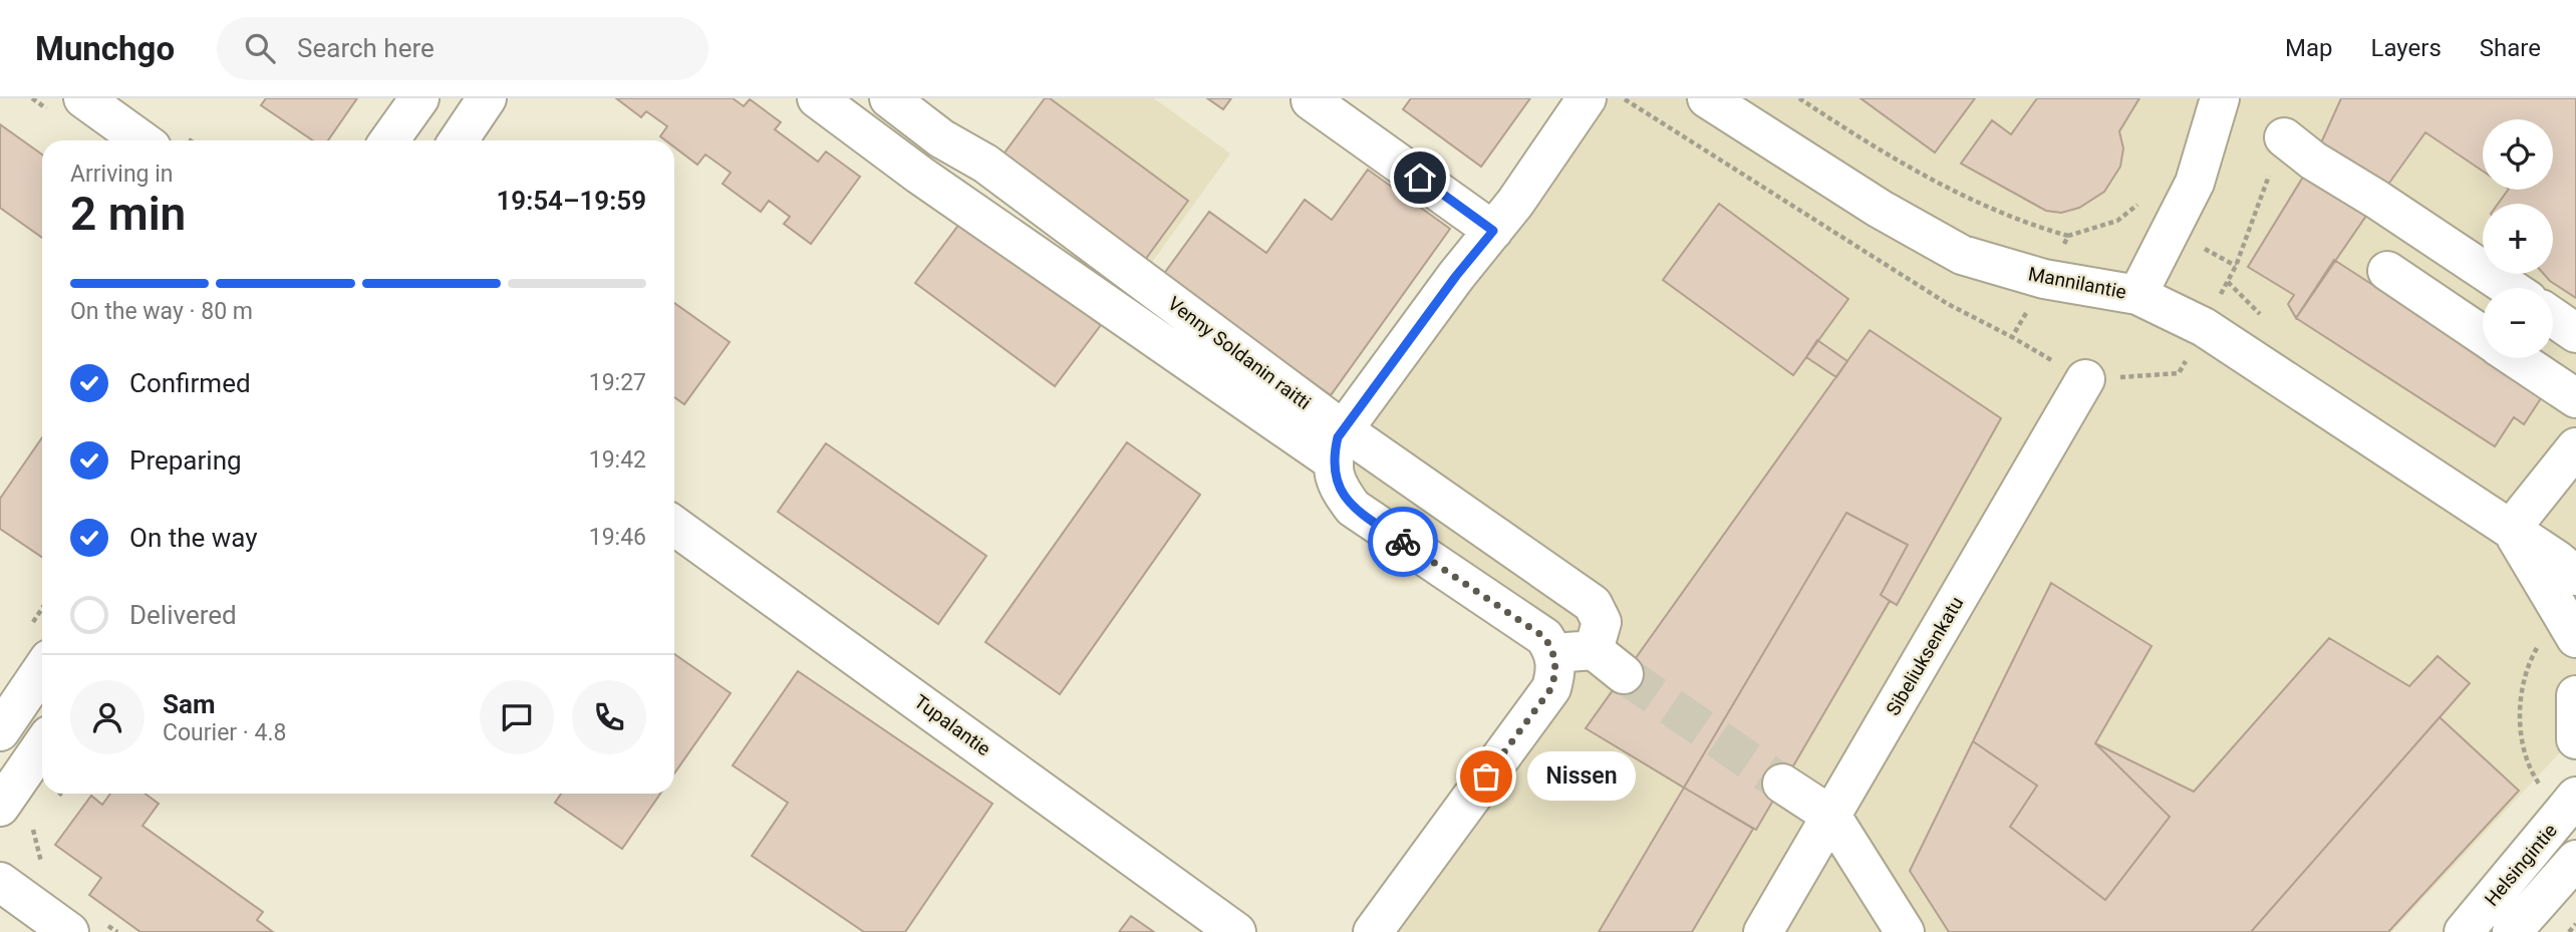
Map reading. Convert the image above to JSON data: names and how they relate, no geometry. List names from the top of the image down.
{
  "streets": {
    "street": [
      "Mannilantie",
      "Venny Soldanin raitti",
      "Sibeliuksenkatu",
      "Tupalantie",
      "Helsingintie"
    ]
  },
  "places": ["Nissen"],
  "page": {
    "header": "Munchgo",
    "search": "Search here",
    "nav": ["Map", "Layers", "Share"],
    "map_buttons": ["+", "−"],
    "heading": ["2 min", "Arriving in", "19:54–19:59"],
    "panel": ["Sam", "Courier · 4.8"],
    "bar": "On the way · 80 m",
    "list": [
      ["Confirmed", "19:27"],
      ["Preparing", "19:42"],
      ["On the way", "19:46"],
      "Delivered"
    ],
    "bubble": "Nissen"
  }
}
